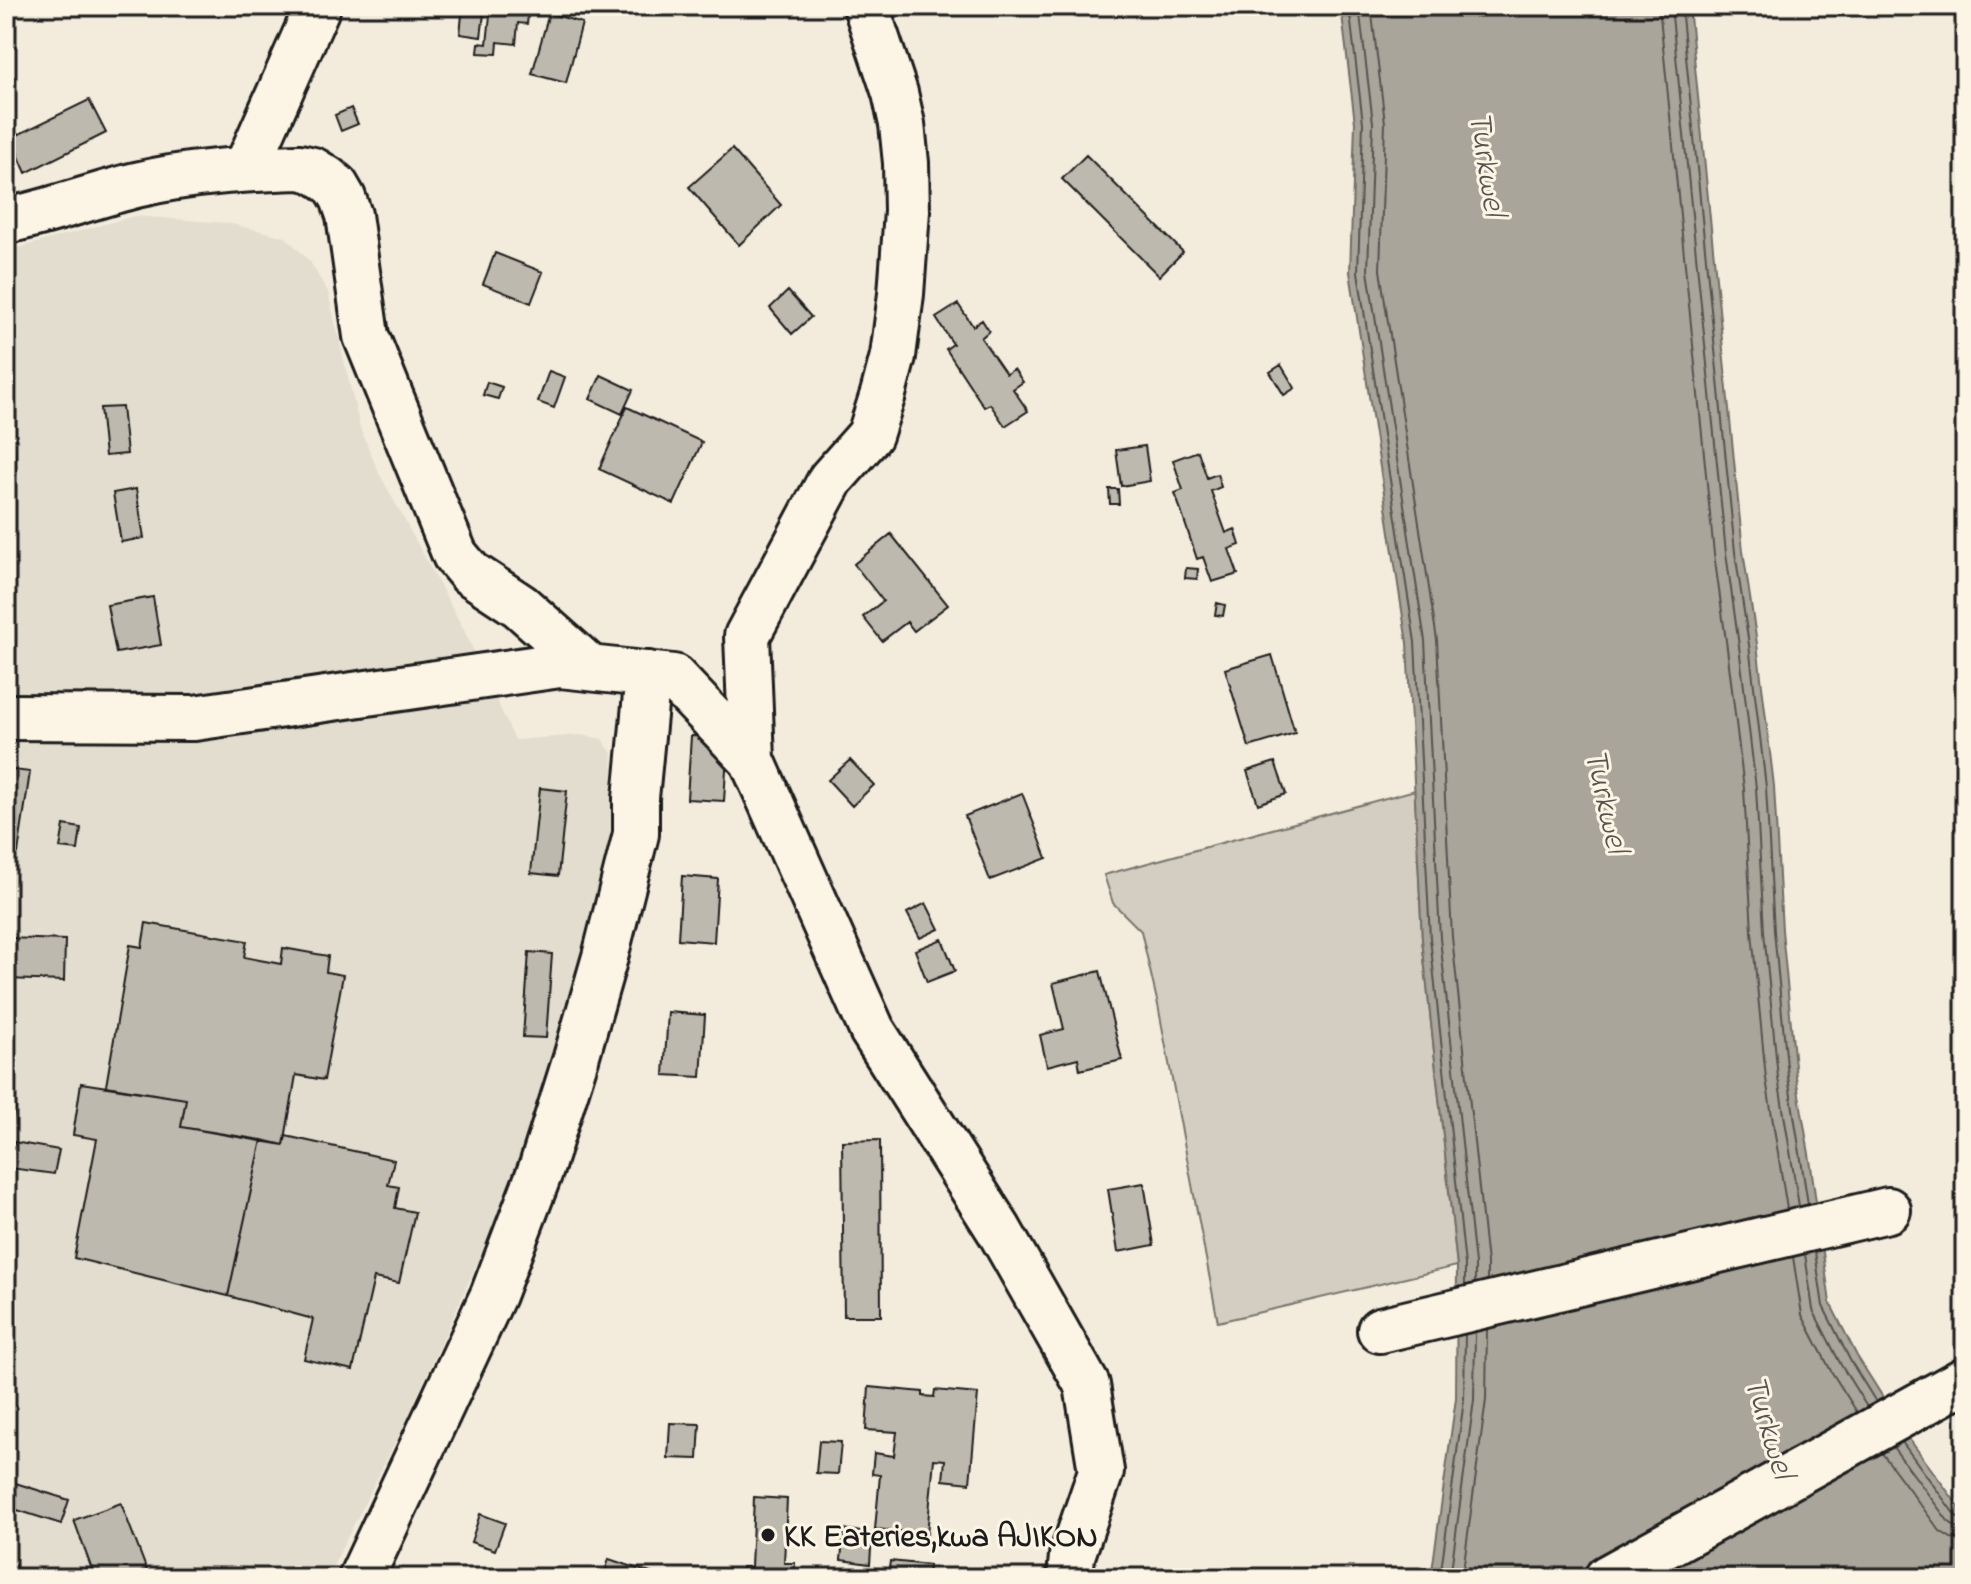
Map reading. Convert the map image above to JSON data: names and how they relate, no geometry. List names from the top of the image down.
{
  "water": ["Turkwel"],
  "places": ["KK Eateries,kwa AJIKON"]
}
